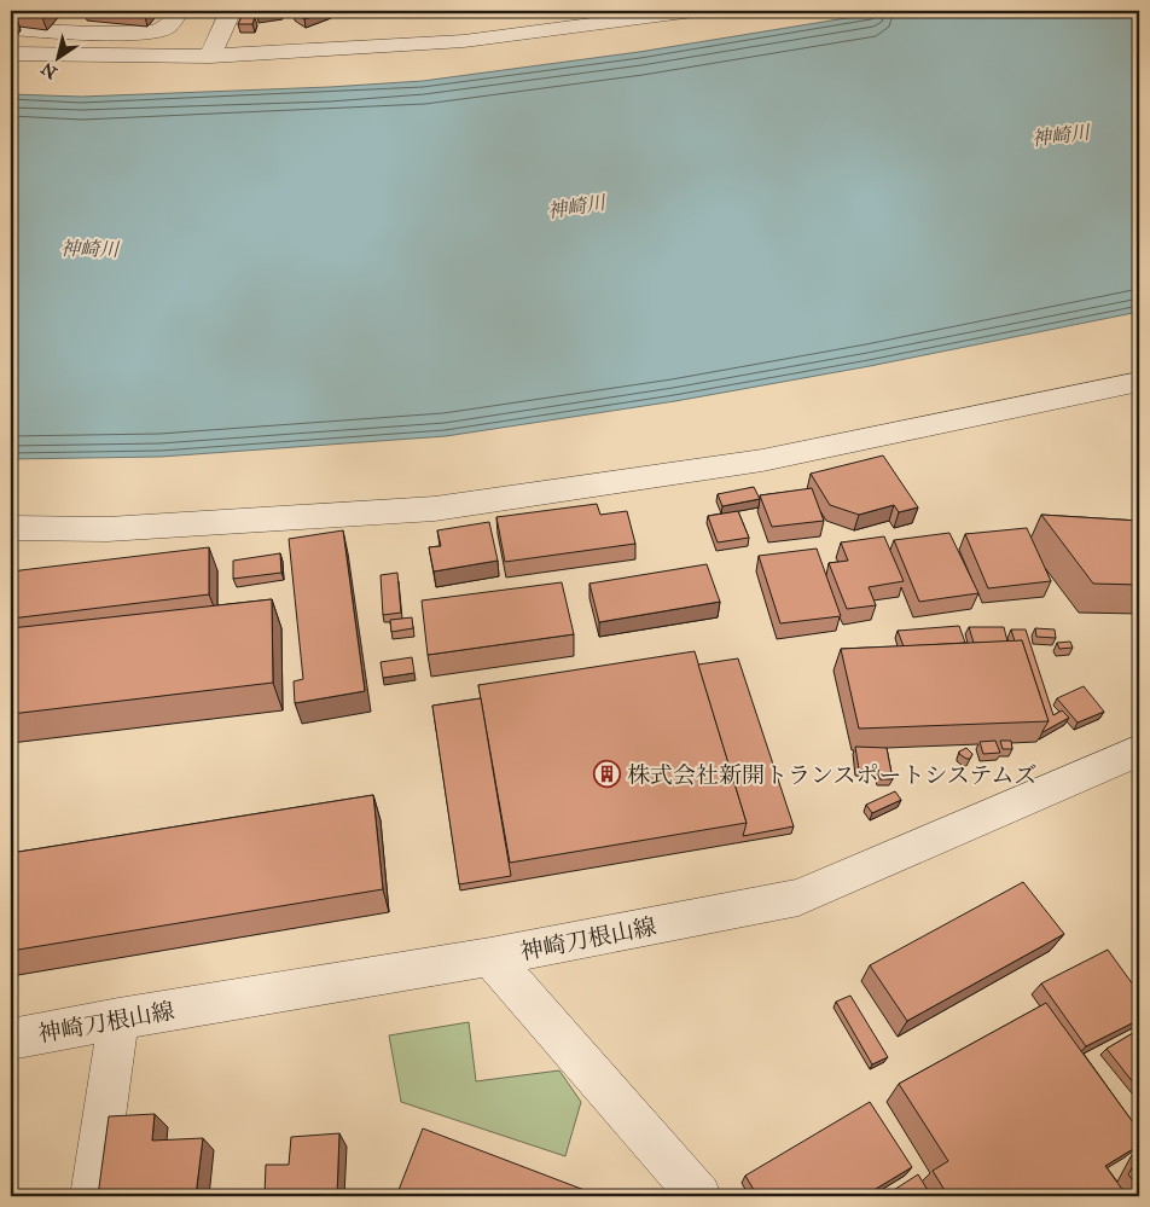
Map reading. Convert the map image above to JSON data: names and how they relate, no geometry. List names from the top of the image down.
{
  "streets": {
    "street": ["神崎刀根山線"]
  },
  "water": ["神崎川"],
  "places": {
    "building": ["株式会社新開トランスポートシステムズ"]
  },
  "north": "bottom left"
}
